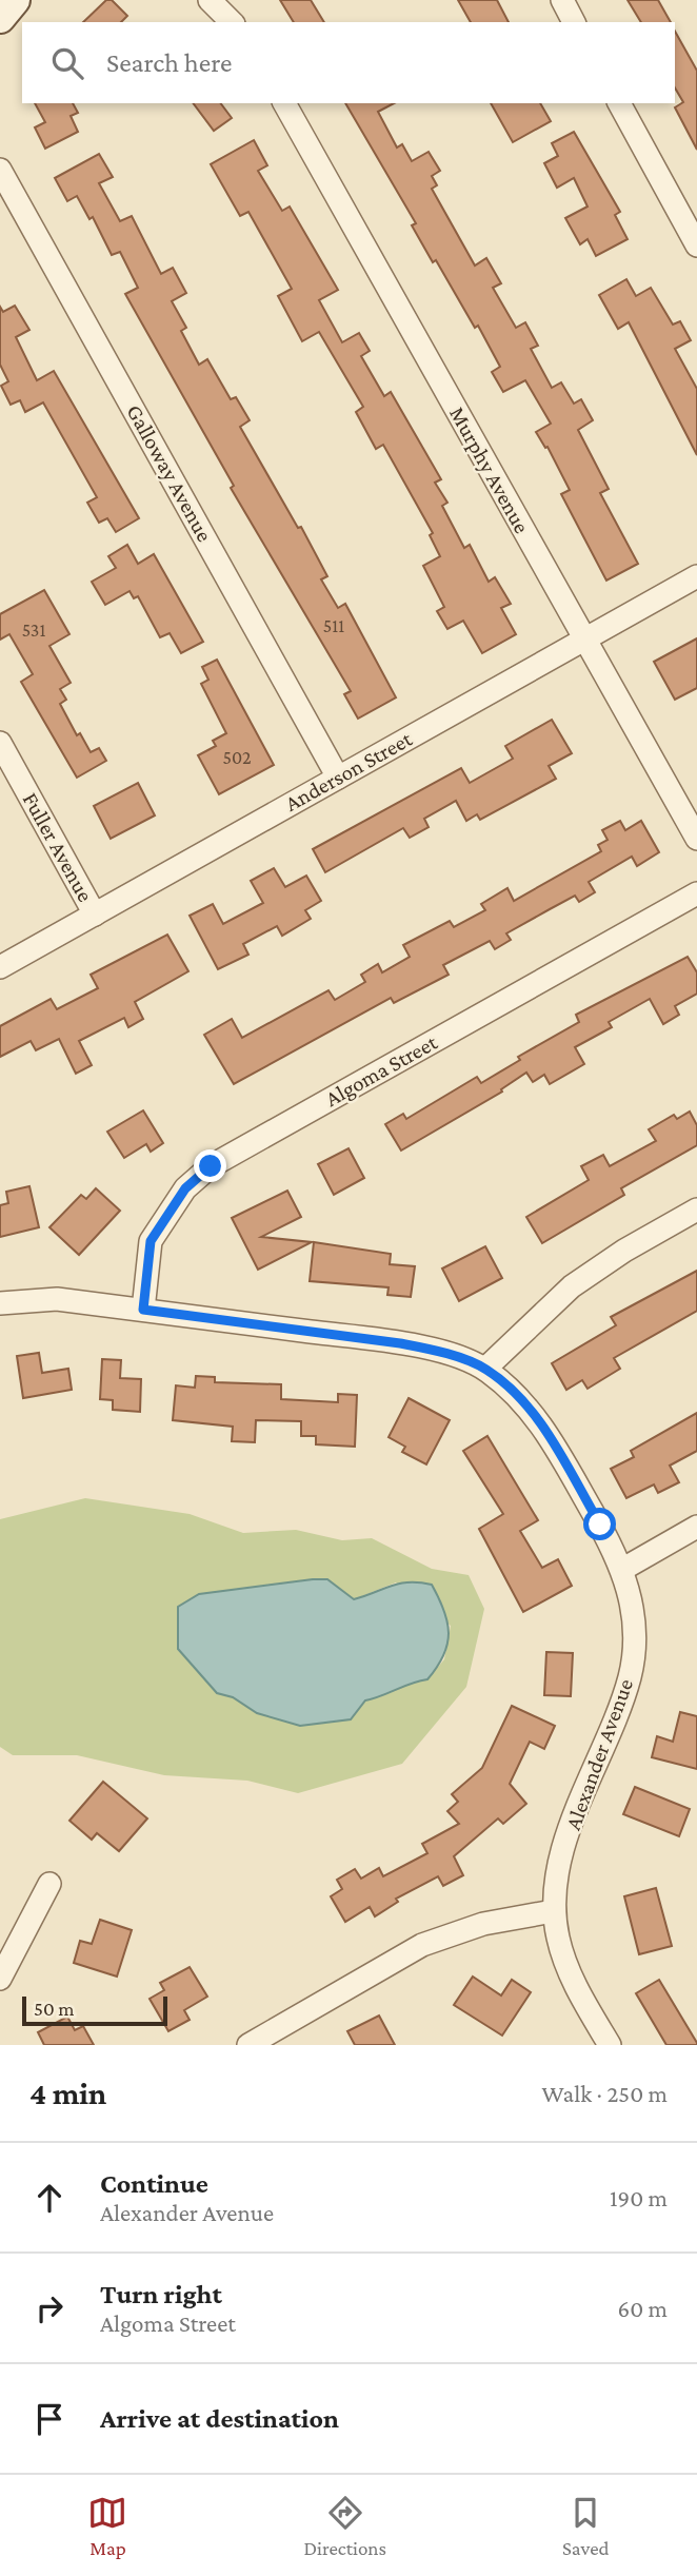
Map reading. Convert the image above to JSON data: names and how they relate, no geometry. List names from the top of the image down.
{
  "streets": {
    "street": [
      "Murphy Avenue",
      "Galloway Avenue",
      "Anderson Street",
      "Fuller Avenue",
      "Algoma Street",
      "Alexander Avenue"
    ]
  },
  "crossings": [
    ["Murphy Avenue", "Anderson Street"],
    ["Galloway Avenue", "Anderson Street"],
    ["Anderson Street", "Fuller Avenue"],
    ["Algoma Street", "Alexander Avenue"]
  ],
  "house_numbers": ["511", "531", "502"],
  "scale_bar": "50 m",
  "page": {
    "search": "Search here",
    "scale": "50 m",
    "heading": ["4 min", "Walk · 250 m"],
    "list": [
      ["Continue", "Alexander Avenue", "190 m"],
      ["Turn right", "Algoma Street", "60 m"],
      "Arrive at destination"
    ],
    "nav": ["Map", "Directions", "Saved"]
  }
}
